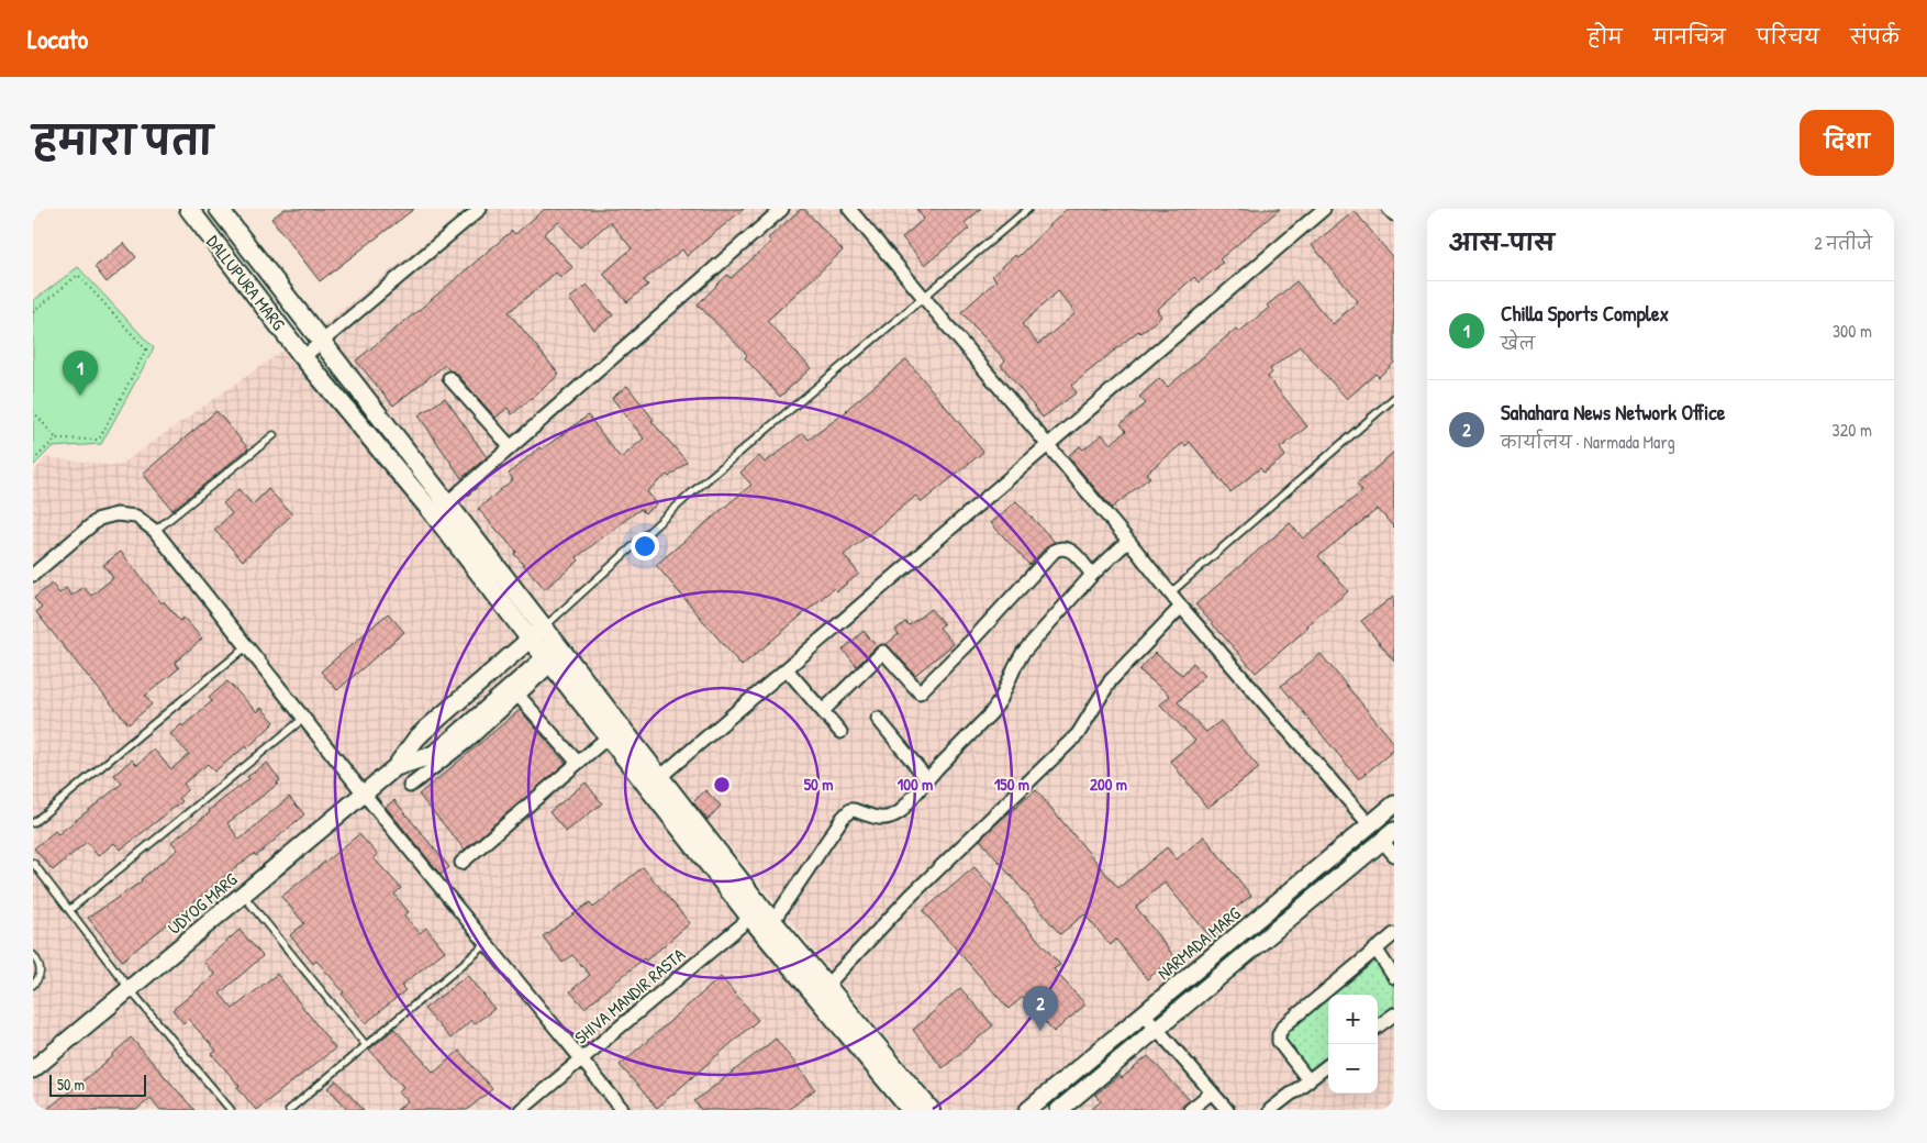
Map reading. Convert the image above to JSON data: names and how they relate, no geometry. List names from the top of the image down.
{
  "streets": {
    "main road": ["DALLUPURA MARG"],
    "street": ["UDYOG MARG", "NARMADA MARG", "SHIVA MANDIR RASTA"]
  },
  "scale_bar": "50 m",
  "page": {
    "header": "Locato",
    "nav": [
      "होम",
      "मानचित्र",
      "परिचय",
      "संपर्क"
    ],
    "title": "हमारा पता",
    "buttons": "दिशा",
    "heading": ["आस-पास", "2 नतीजे"],
    "list": [
      {
        "mark": "1",
        "name": "Chilla Sports Complex",
        "note": "खेल",
        "value": "300 m"
      },
      {
        "mark": "2",
        "name": "Sahahara News Network Office",
        "note": "कार्यालय · Narmada Marg",
        "value": "320 m"
      }
    ],
    "pins": ["1", "2"],
    "map_buttons": ["+", "−"],
    "scale": "50 m"
  },
  "rings": [
    "50 m",
    "100 m",
    "150 m",
    "200 m"
  ]
}
